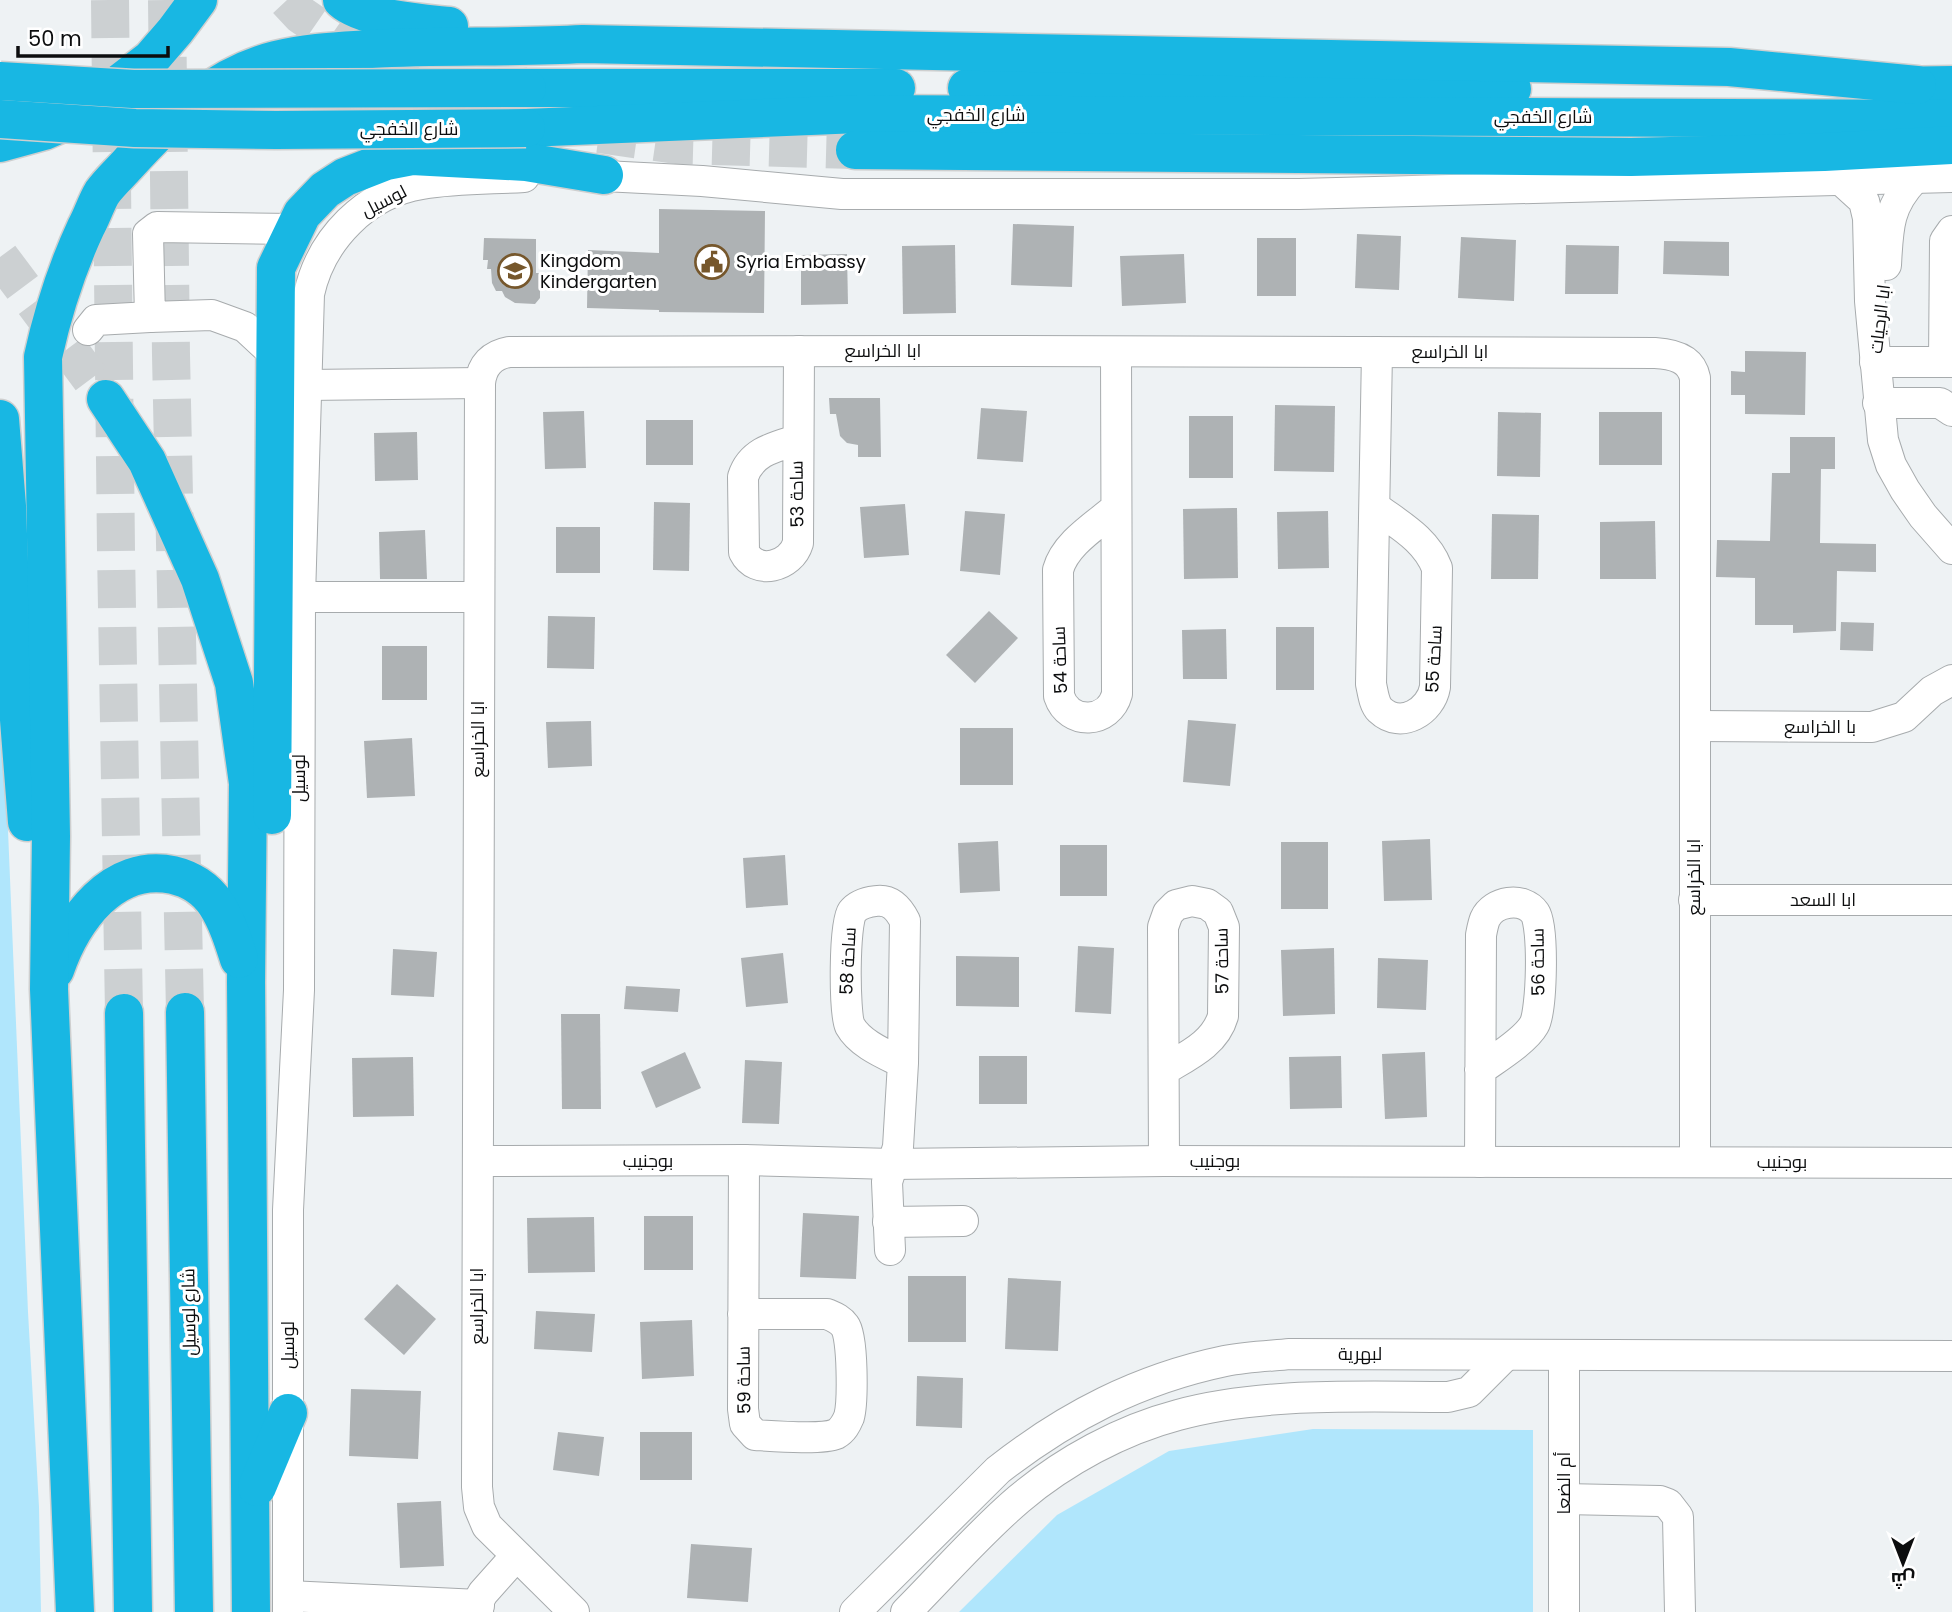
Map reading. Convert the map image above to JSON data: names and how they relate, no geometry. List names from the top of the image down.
{
  "streets": {
    "highway": ["شارع الخفجي", "شارع لوسيل"],
    "street": [
      "لوسيل",
      "ابا الرحيات",
      "ابا الخراسع",
      "ساحة 53",
      "ساحة 55",
      "ساحة 54",
      "با الخراسع",
      "ابا السعد",
      "ساحة 58",
      "ساحة 57",
      "ساحة 56",
      "بوجنيب",
      "لبهرية",
      "ساحة 59",
      "أم الضعا"
    ]
  },
  "crossings": [
    ["ابا الخراسع", "ساحة 53"],
    ["ابا الخراسع", "ساحة 55"],
    ["ابا الخراسع", "ساحة 54"],
    ["ابا الخراسع", "با الخراسع"],
    ["ابا الخراسع", "ابا السعد"],
    ["ابا الخراسع", "بوجنيب"],
    ["ساحة 58", "بوجنيب"],
    ["ساحة 57", "بوجنيب"],
    ["ساحة 56", "بوجنيب"],
    ["بوجنيب", "ساحة 59"],
    ["لبهرية", "أم الضعا"]
  ],
  "places": {
    "public building": ["Syria Embassy"],
    "school or university": ["Kingdom Kindergarten"]
  },
  "scale_bar": "50 m",
  "north": "bottom"
}
